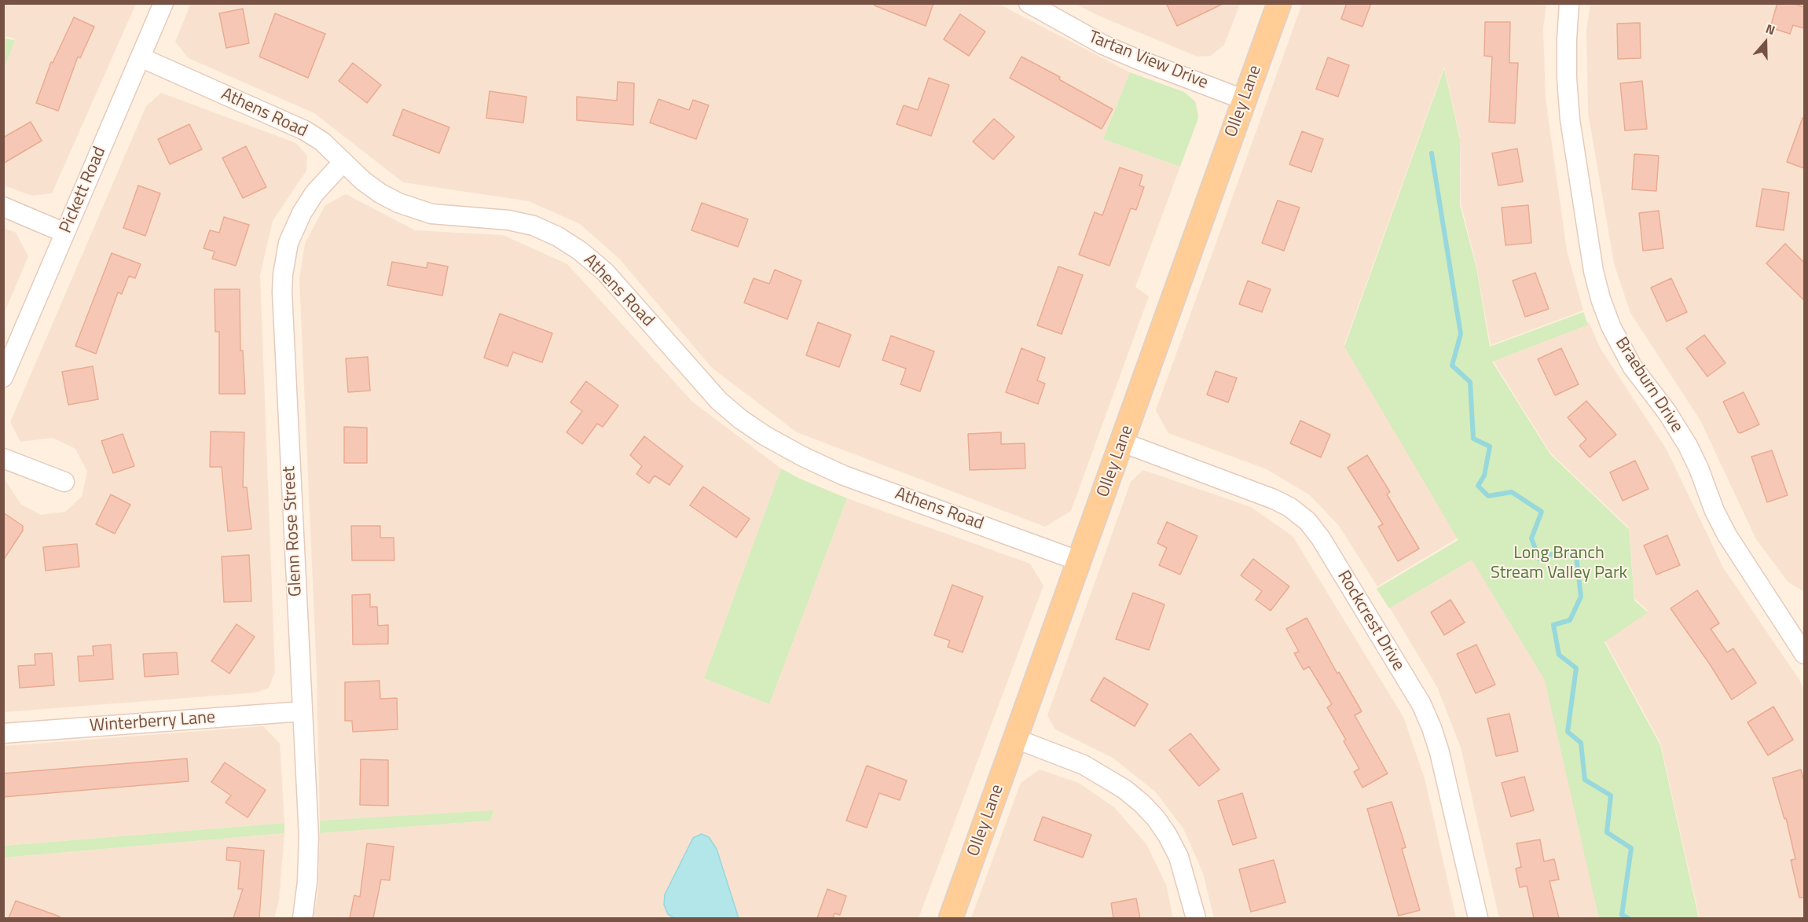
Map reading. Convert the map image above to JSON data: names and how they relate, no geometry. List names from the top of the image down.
{
  "streets": {
    "main road": ["Olley Lane"],
    "street": [
      "Tartan View Drive",
      "Athens Road",
      "Pickett Road",
      "Braeburn Drive",
      "Glenn Rose Street",
      "Rockcrest Drive",
      "Winterberry Lane"
    ]
  },
  "crossings": [
    ["Tartan View Drive", "Olley Lane"],
    ["Olley Lane", "Athens Road"],
    ["Olley Lane", "Rockcrest Drive"],
    ["Athens Road", "Pickett Road"],
    ["Athens Road", "Glenn Rose Street"],
    ["Glenn Rose Street", "Winterberry Lane"]
  ],
  "parks": ["Long Branch Stream Valley Park"],
  "north": "top"
}
